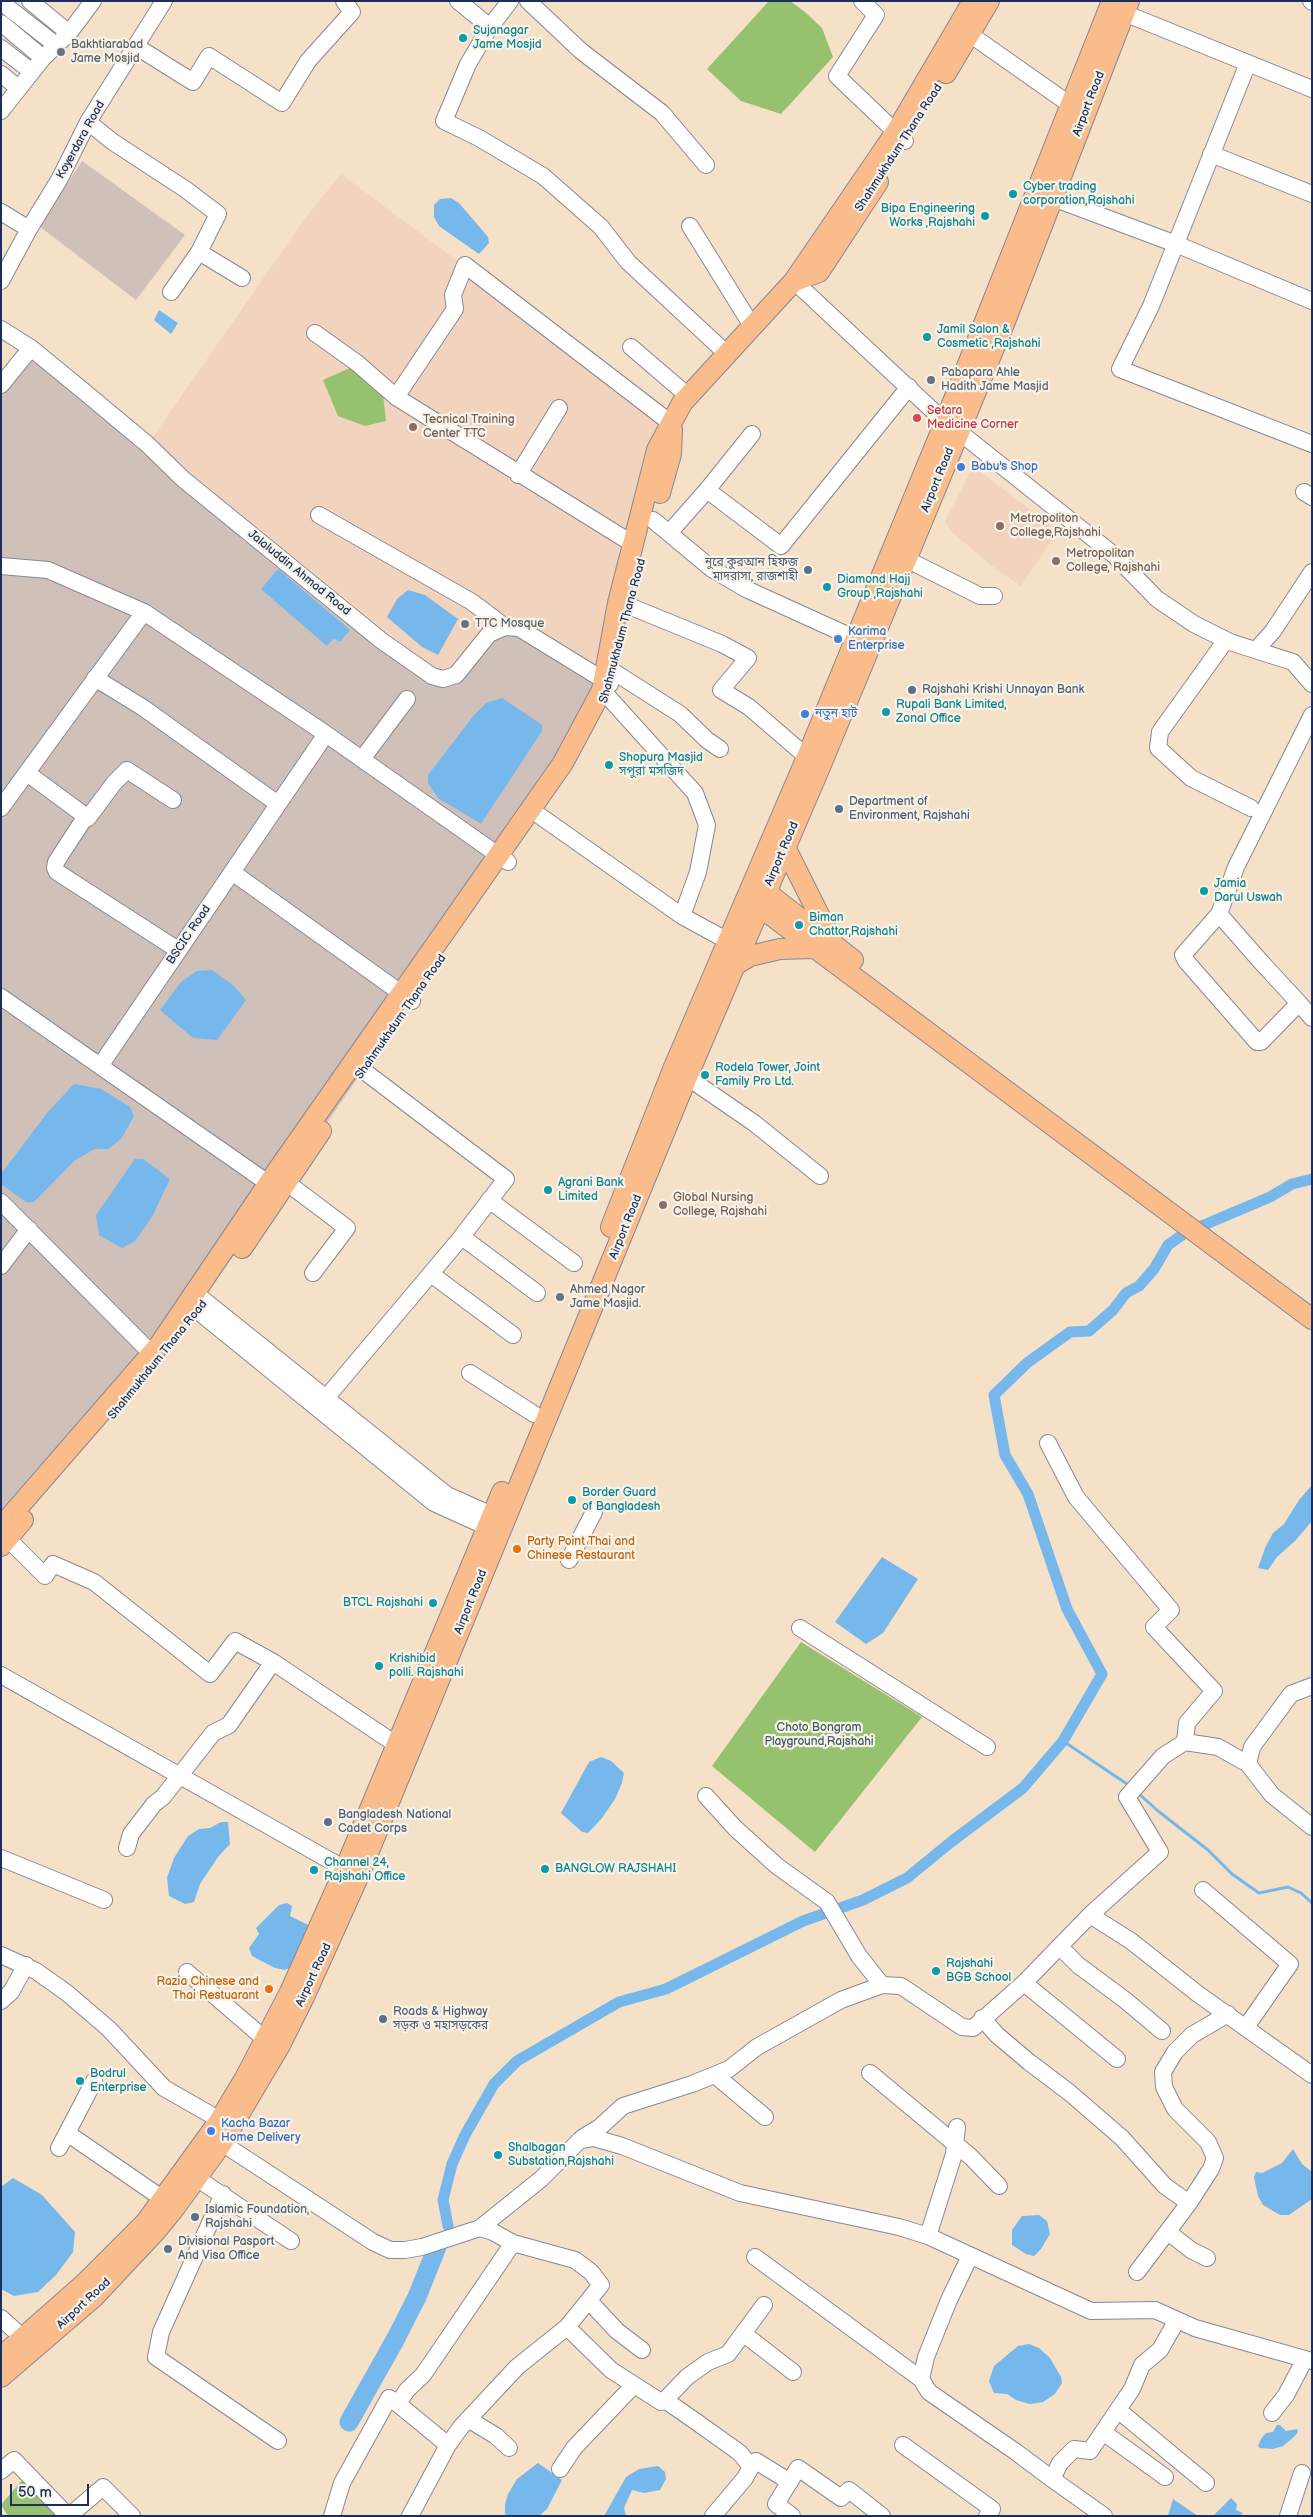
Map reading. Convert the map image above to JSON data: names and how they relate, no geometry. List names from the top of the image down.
{
  "streets": {
    "main road": ["Airport Road", "Shahmukhdum Thana Road"],
    "street": ["Koyerdara Road", "Jalaluddin Ahmad Road", "BSCIC Road"]
  },
  "parks": ["Choto Bongram Playground,Rajshahi"],
  "places": [
    "Sujanagar Jame Mosjid",
    "Bakhtiarabad Jame Mosjid",
    "Cyber trading corporation,Rajshahi",
    "Bipa Engineering Works ,Rajshahi",
    "Jamil Salon & Cosmetic ,Rajshahi",
    "Pabapara Ahle Hadith Jame Masjid",
    "Setara Medicine Corner",
    "Tecnical Training Center TTC",
    "Babu's Shop",
    "Metropoliton College,Rajshahi",
    "Metropolitan College, Rajshahi",
    "নুরে কুরআন হিফজ মাদরাসা, রাজশাহী",
    "Diamond Hajj Group ,Rajshahi",
    "TTC Mosque",
    "Karima Enterprise",
    "Rajshahi Krishi Unnayan Bank",
    "Rupali Bank Limited, Zonal Office",
    "নতুন হাট",
    "Shopura Masjid সপুরা মসজিদ",
    "Department of Environment, Rajshahi",
    "Jamia Darul Uswah",
    "Biman Chattor,Rajshahi",
    "Rodela Tower, Joint Family Pro Ltd.",
    "Agrani Bank Limited",
    "Global Nursing College, Rajshahi",
    "Ahmed Nagor Jame Masjid.",
    "Border Guard of Bangladesh",
    "Party Point Thai and Chinese Restaurant",
    "BTCL Rajshahi",
    "Krishibid polli. Rajshahi",
    "Bangladesh National Cadet Corps",
    "BANGLOW RAJSHAHI",
    "Channel 24, Rajshahi Office",
    "Rajshahi BGB School",
    "Razia Chinese and Thai Restuarant",
    "Roads & Highway সড়ক ও মহাসড়কের",
    "Bodrul Enterprise",
    "Kacha Bazar Home Delivery",
    "Shalbagan Substation,Rajshahi",
    "Islamic Foundation, Rajshahi",
    "Divisional Pasport And Visa Office"
  ],
  "scale_bar": "50 m"
}
